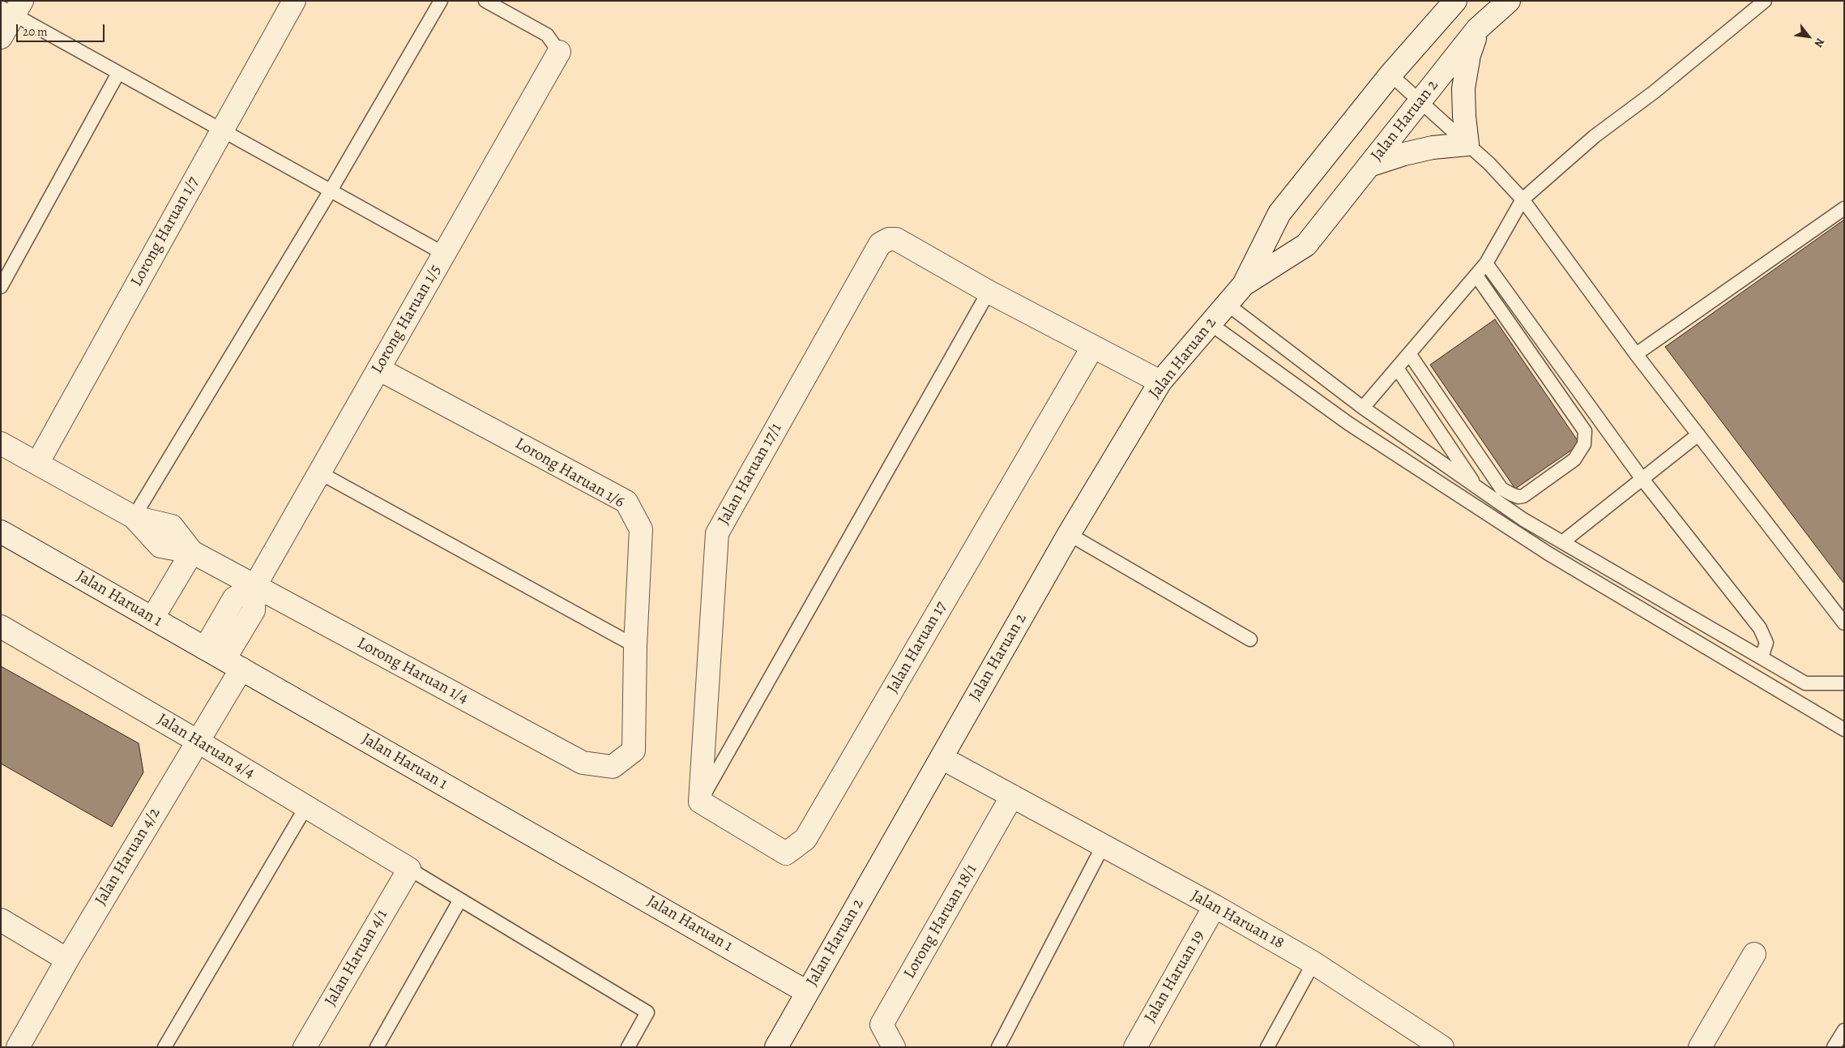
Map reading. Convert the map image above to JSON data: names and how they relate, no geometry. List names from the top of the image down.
{
  "streets": {
    "street": [
      "Jalan Haruan 2",
      "Lorong Haruan 1/7",
      "Lorong Haruan 1/5",
      "Lorong Haruan 1/6",
      "Jalan Haruan 17/1",
      "Jalan Haruan 1",
      "Jalan Haruan 17",
      "Lorong Haruan 1/4",
      "Jalan Haruan 4/4",
      "Jalan Haruan 4/2",
      "Jalan Haruan 18",
      "Lorong Haruan 18/1",
      "Jalan Haruan 4/1",
      "Jalan Haruan 19"
    ]
  },
  "crossings": [
    ["Jalan Haruan 2", "Jalan Haruan 1"],
    ["Jalan Haruan 2", "Jalan Haruan 18"],
    ["Lorong Haruan 1/7", "Lorong Haruan 1/4"],
    ["Lorong Haruan 1/5", "Lorong Haruan 1/6"],
    ["Lorong Haruan 1/5", "Jalan Haruan 1"],
    ["Lorong Haruan 1/5", "Lorong Haruan 1/4"],
    ["Lorong Haruan 1/5", "Jalan Haruan 4/2"],
    ["Lorong Haruan 1/6", "Lorong Haruan 1/4"],
    ["Jalan Haruan 17/1", "Jalan Haruan 17"],
    ["Jalan Haruan 1", "Jalan Haruan 4/2"],
    ["Jalan Haruan 4/4", "Jalan Haruan 4/2"],
    ["Jalan Haruan 4/4", "Jalan Haruan 4/1"],
    ["Jalan Haruan 18", "Lorong Haruan 18/1"],
    ["Jalan Haruan 18", "Jalan Haruan 19"]
  ],
  "scale_bar": "20 m",
  "north": "bottom right"
}
